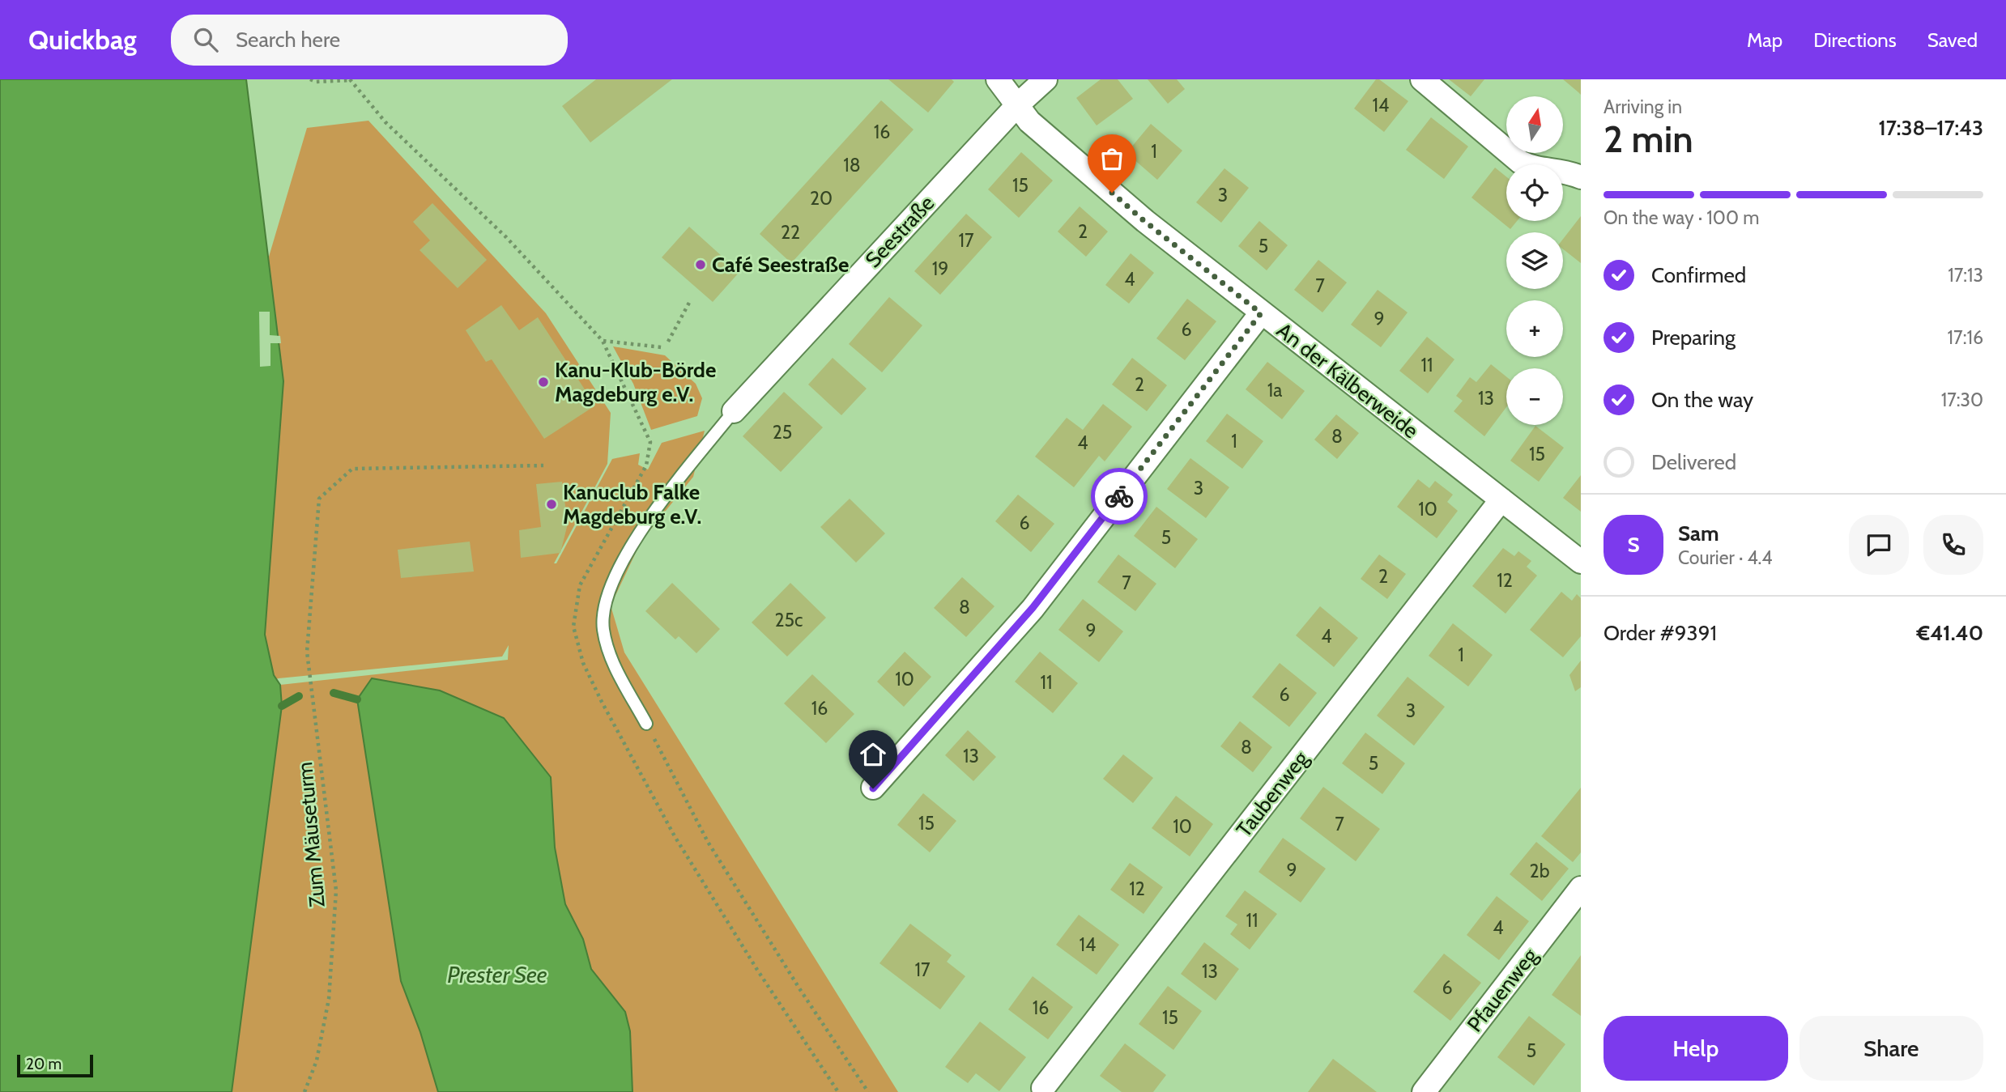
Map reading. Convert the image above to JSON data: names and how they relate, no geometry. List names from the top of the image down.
{
  "streets": {
    "street": [
      "Seestraße",
      "An der Kälberweide",
      "Taubenweg",
      "Pfauenweg"
    ],
    "path": ["Zum Mäuseturm"]
  },
  "crossings": [
    ["Seestraße", "An der Kälberweide"],
    ["An der Kälberweide", "Taubenweg"]
  ],
  "water": ["Prester See"],
  "places": ["Café Seestraße", "Kanu-Klub-Börde Magdeburg e.V.", "Kanuclub Falke Magdeburg e.V."],
  "house_numbers": [
    "14",
    "16",
    "1",
    "18",
    "15",
    "3",
    "20",
    "2",
    "22",
    "17",
    "5",
    "19",
    "4",
    "7",
    "9",
    "6",
    "11",
    "2",
    "1a",
    "13",
    "25",
    "8",
    "1",
    "4",
    "15",
    "3",
    "10",
    "6",
    "5",
    "2",
    "12",
    "7",
    "8",
    "25c",
    "9",
    "4",
    "1",
    "10",
    "11",
    "6",
    "16",
    "3",
    "8",
    "13",
    "5",
    "15",
    "7",
    "10",
    "9",
    "2b",
    "12",
    "11",
    "4",
    "14",
    "17",
    "13",
    "6",
    "16",
    "15",
    "5"
  ],
  "scale_bar": "20 m",
  "north": "top",
  "page": {
    "header": "Quickbag",
    "search": "Search here",
    "nav": ["Map", "Directions", "Saved"],
    "heading": ["2 min", "Arriving in", "17:38–17:43"],
    "panel": [
      "Sam",
      "Courier · 4.4",
      "Order #9391",
      "€41.40"
    ],
    "map_buttons": ["+", "−"],
    "bar": "On the way · 100 m",
    "list": [
      ["Confirmed", "17:13"],
      ["Preparing", "17:16"],
      ["On the way", "17:30"],
      "Delivered"
    ],
    "round": "S",
    "buttons": ["Help", "Share"],
    "scale": "20 m"
  }
}
